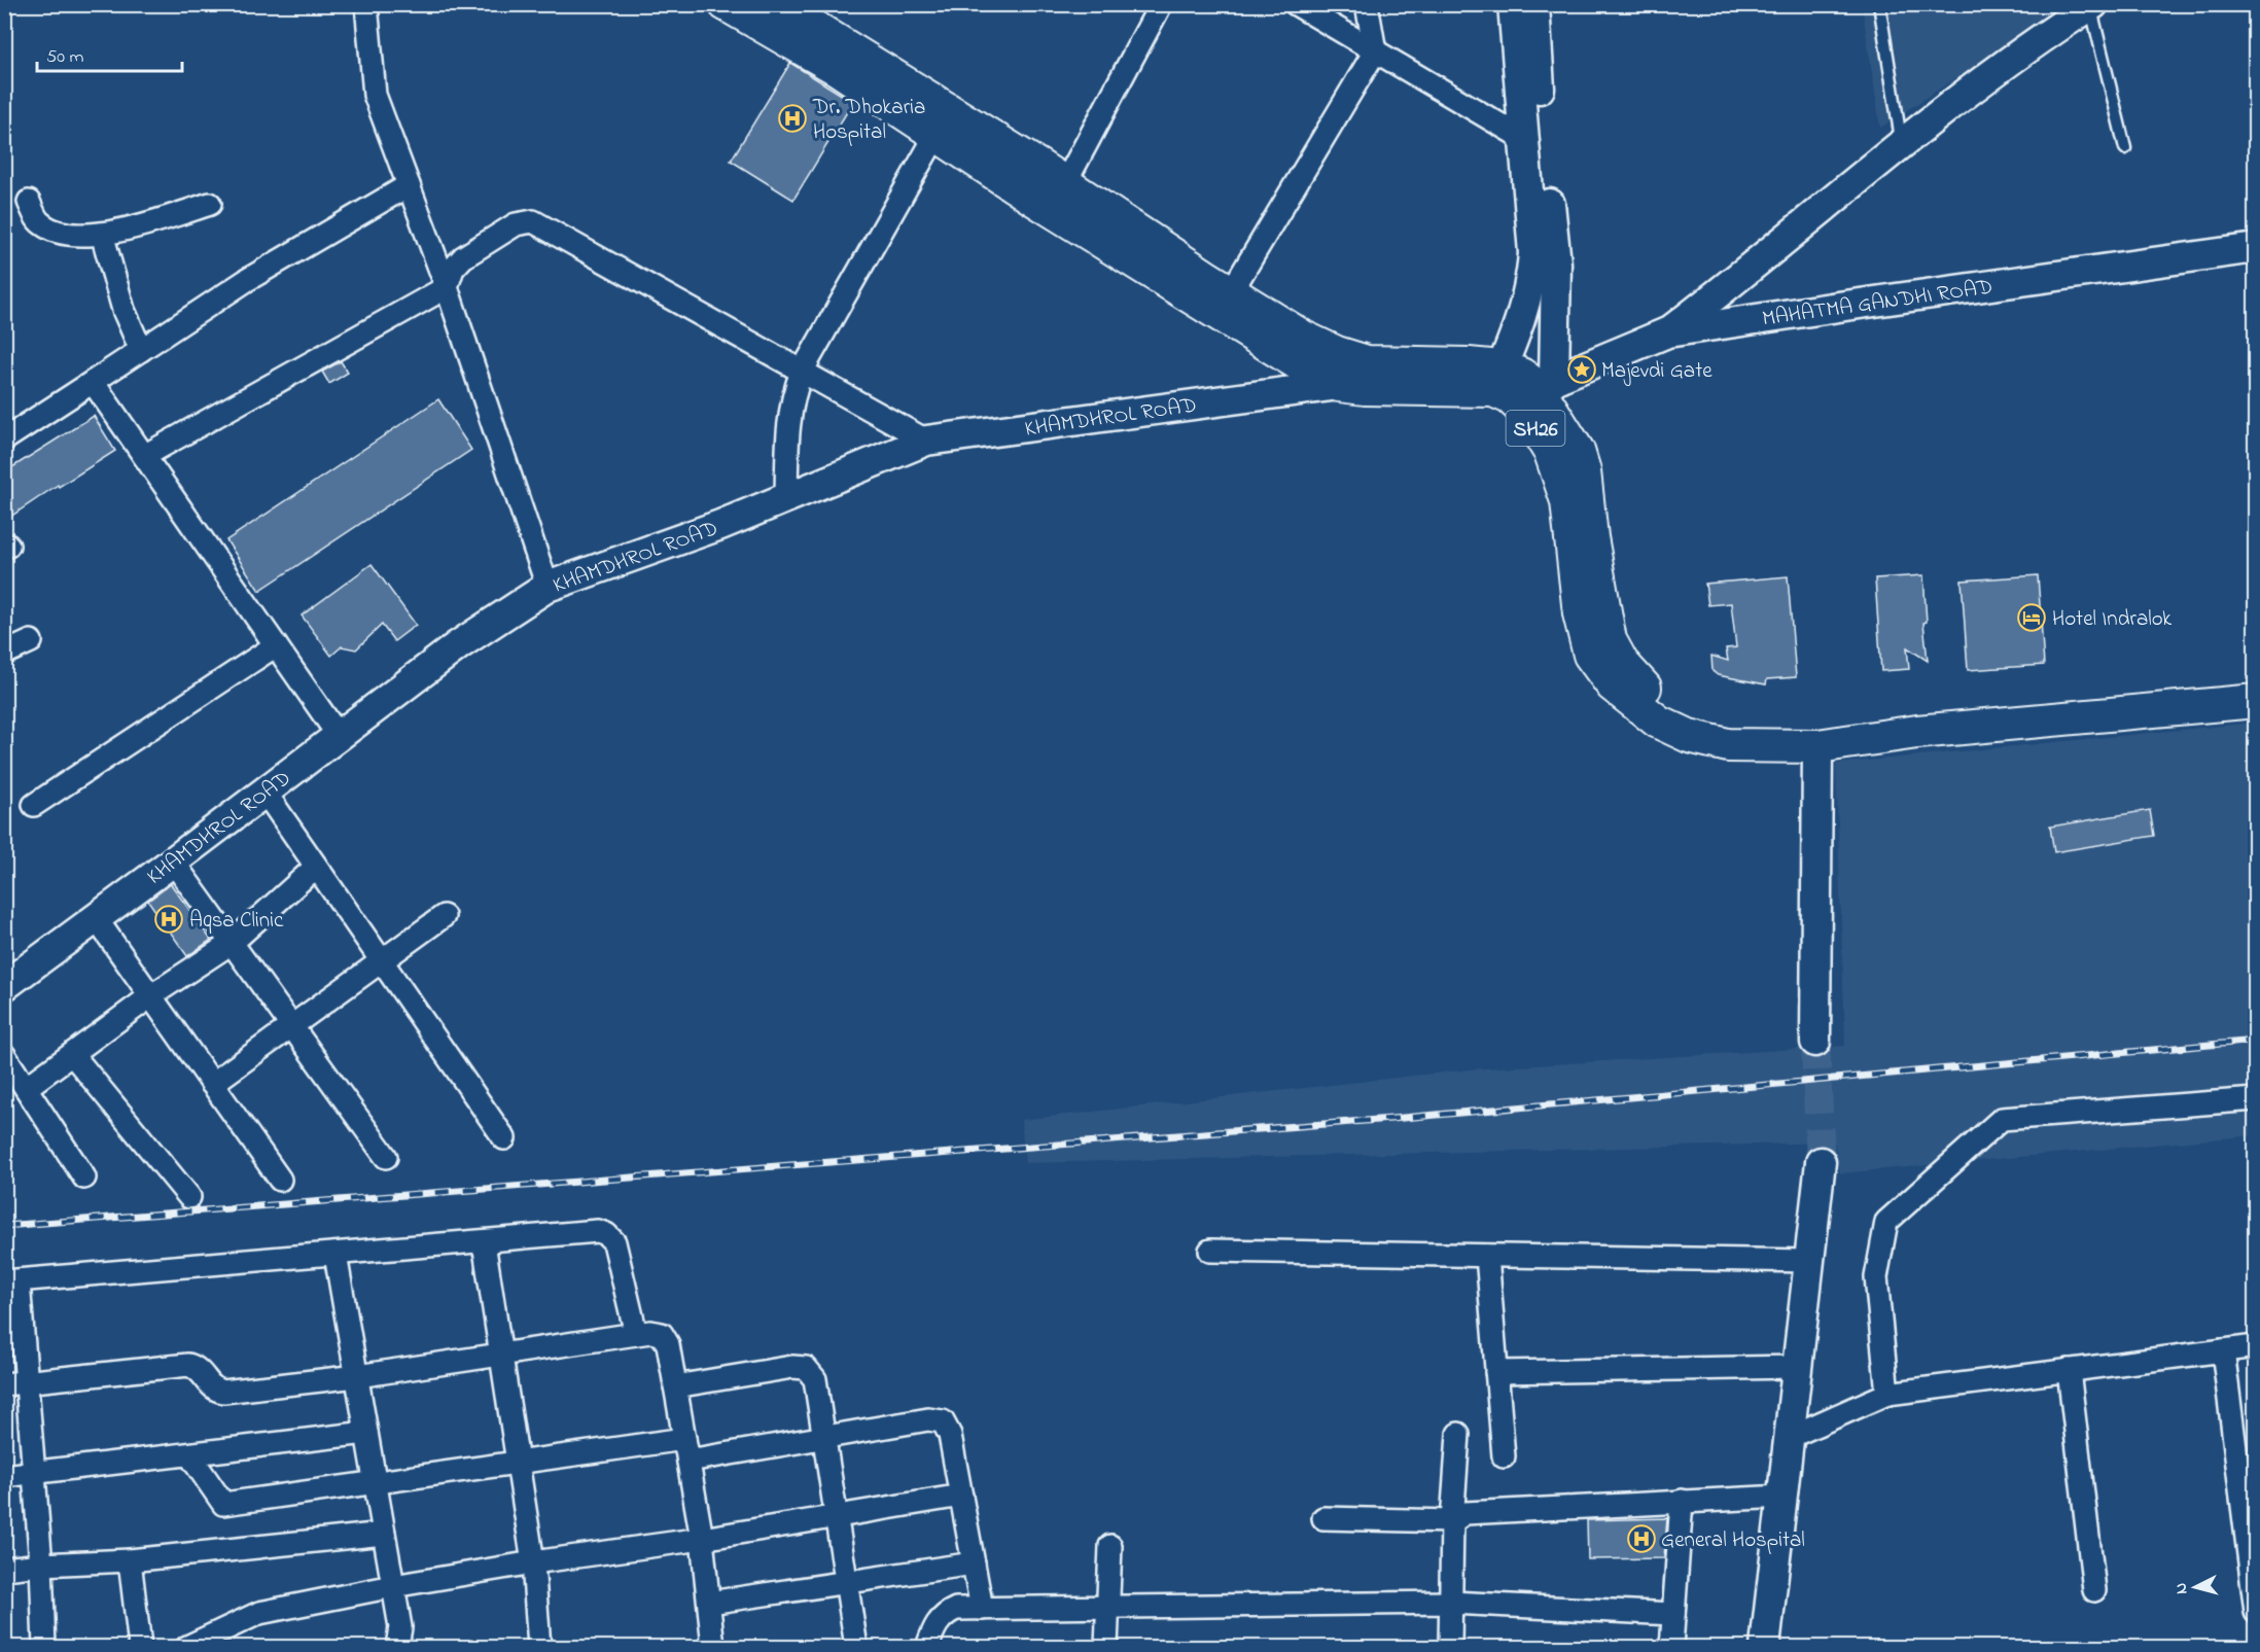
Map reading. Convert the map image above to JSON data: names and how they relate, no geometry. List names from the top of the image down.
{
  "streets": {
    "main road": ["MAHATMA GANDHI ROAD", "KHAMDHROL ROAD", "SH26"]
  },
  "crossings": [
    ["MAHATMA GANDHI ROAD", "SH26"],
    ["KHAMDHROL ROAD", "SH26"]
  ],
  "places": {
    "hospital": ["Dr. Dhokaria Hospital", "Aqsa Clinic", "General Hospital"],
    "place": ["Majevdi Gate"],
    "hotel": ["Hotel Indralok"]
  },
  "scale_bar": "50 m",
  "north": "left"
}
